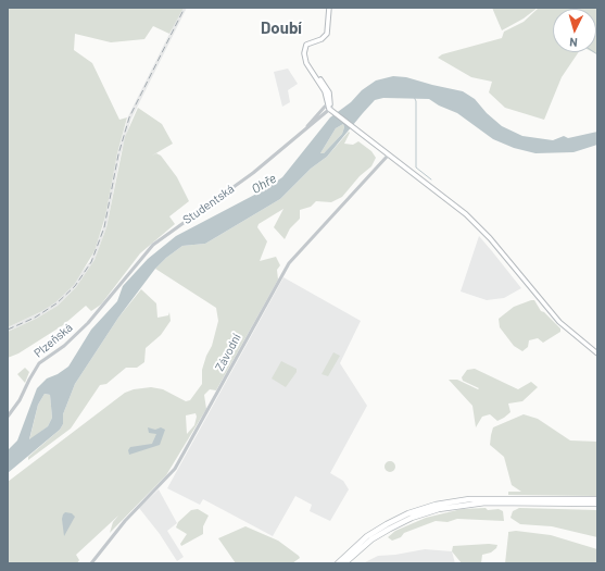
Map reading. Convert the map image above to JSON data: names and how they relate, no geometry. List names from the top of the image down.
{
  "streets": {
    "street": ["Studentská", "Plzeňská", "Závodní"]
  },
  "crossings": [
    ["Studentská", "Plzeňská"]
  ],
  "districts": ["Doubí"],
  "water": ["Ohře"],
  "north": "bottom"
}
